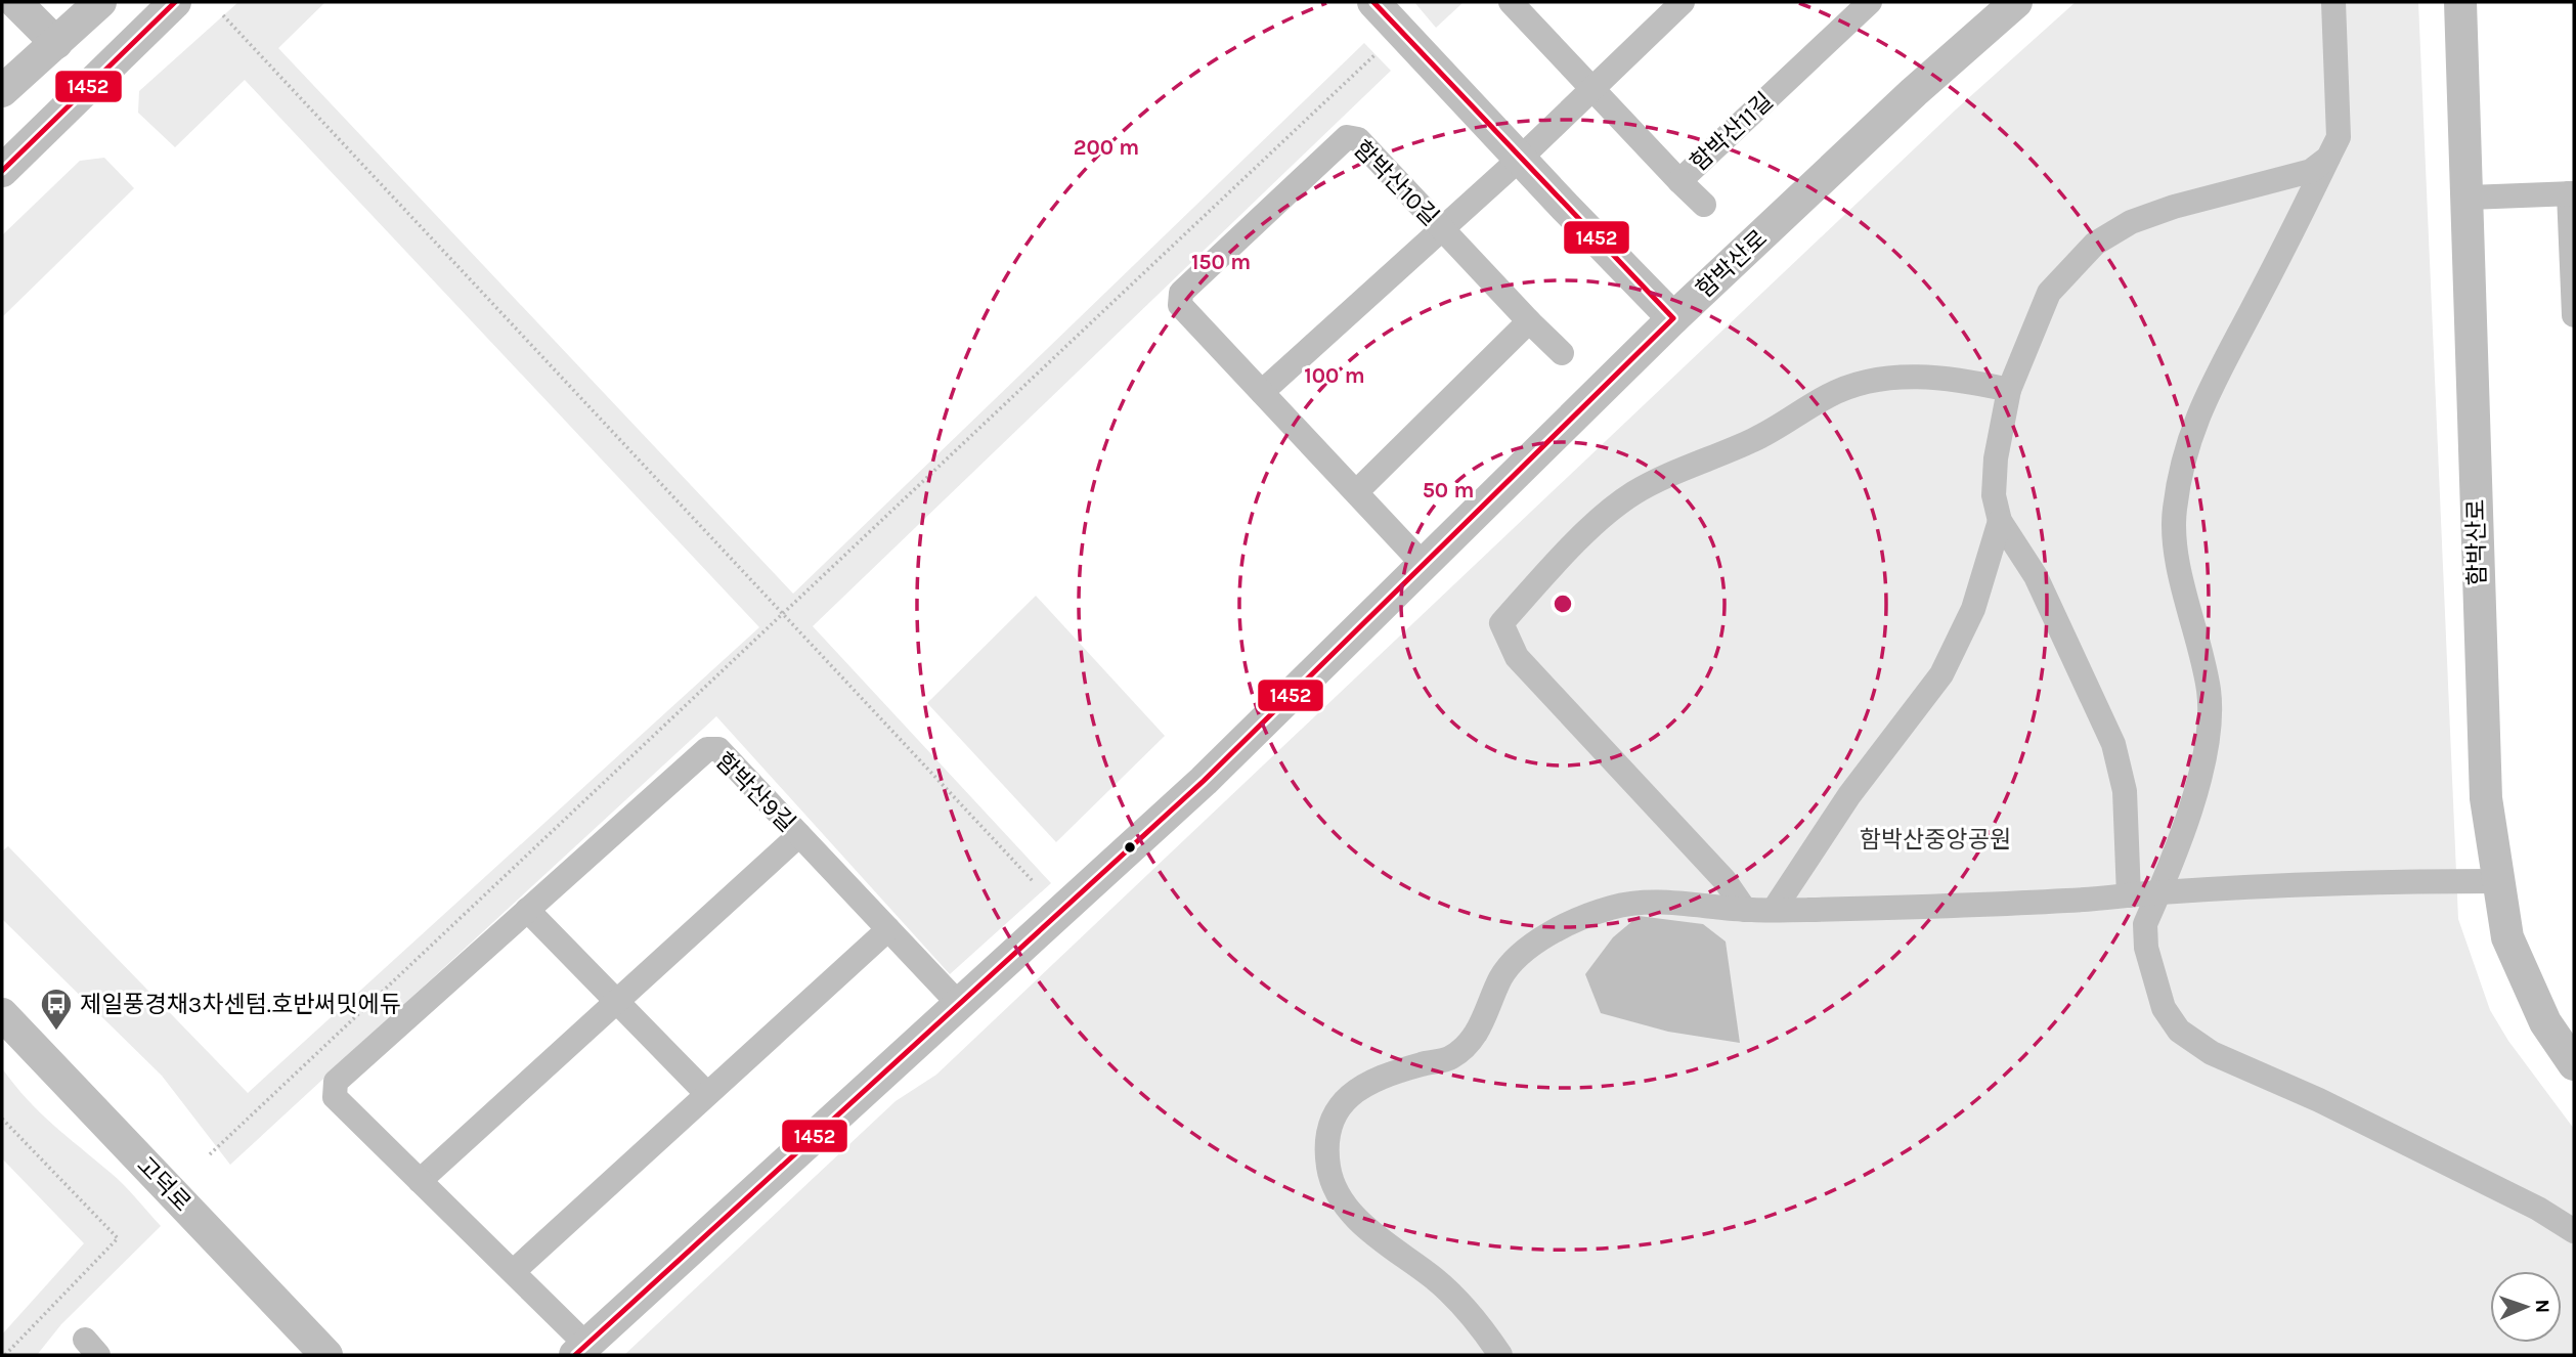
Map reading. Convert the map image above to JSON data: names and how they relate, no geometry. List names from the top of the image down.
{
  "streets": {
    "street": [
      "함박산11길",
      "함박산10길",
      "함박산로",
      "함박산9길",
      "고덕로"
    ]
  },
  "crossings": [
    ["함박산10길", "함박산로"],
    ["함박산로", "함박산9길"]
  ],
  "parks": ["함박산중앙공원"],
  "places": {
    "bus stop": ["제일풍경채3차센텀.호반써밋에듀"]
  },
  "lines": ["transit line 1452"],
  "north": "right",
  "rings": [
    "200 m",
    "150 m",
    "100 m",
    "50 m"
  ]
}
